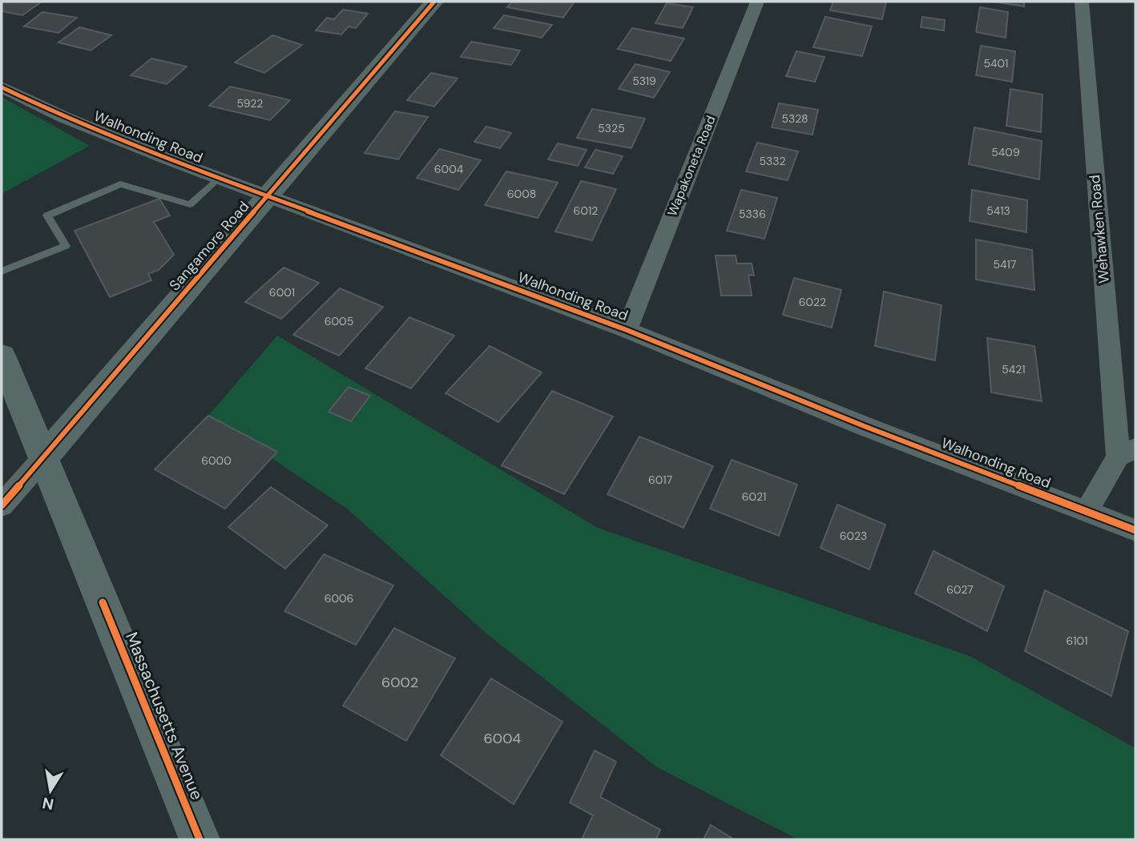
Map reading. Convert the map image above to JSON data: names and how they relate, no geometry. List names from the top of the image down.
{
  "streets": {
    "street": [
      "Walhonding Road",
      "Wapakoneta Road",
      "Wehawken Road",
      "Sangamore Road",
      "Massachusetts Avenue"
    ]
  },
  "crossings": [
    ["Walhonding Road", "Wapakoneta Road"],
    ["Walhonding Road", "Sangamore Road"],
    ["Sangamore Road", "Massachusetts Avenue"]
  ],
  "house_numbers": [
    "5401",
    "5319",
    "5922",
    "5328",
    "5325",
    "5409",
    "5332",
    "6004",
    "6008",
    "6012",
    "5413",
    "5336",
    "5417",
    "6001",
    "6022",
    "6005",
    "5421",
    "6000",
    "6017",
    "6021",
    "6023",
    "6027",
    "6006",
    "6101",
    "6002",
    "6004"
  ],
  "north": "bottom"
}
